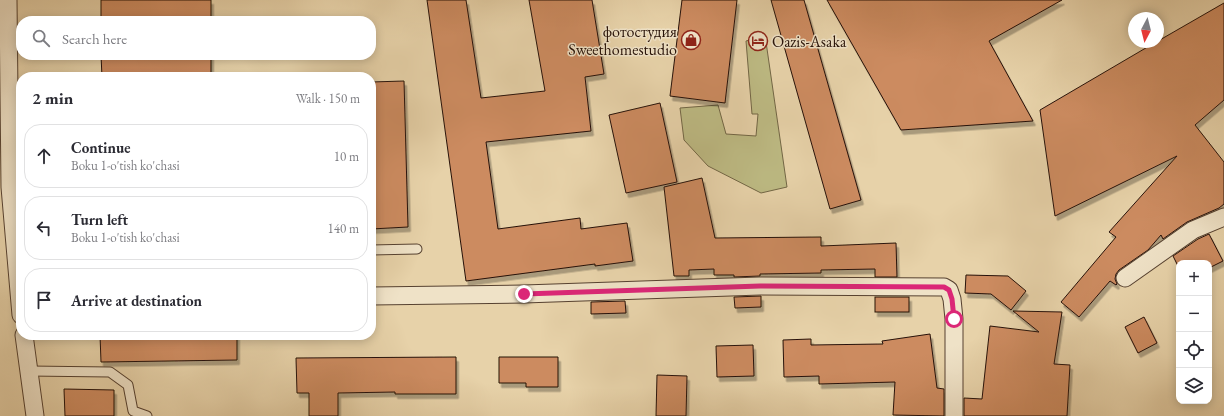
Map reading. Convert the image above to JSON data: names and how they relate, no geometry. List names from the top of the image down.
{
  "places": {
    "shop": ["фотостудия Sweethomestudio"],
    "hotel": ["Oazis-Asaka"]
  },
  "north": "bottom",
  "page": {
    "search": "Search here",
    "heading": ["2 min", "Walk · 150 m"],
    "list": [
      ["Continue", "Boku 1-o'tish ko'chasi", "10 m"],
      ["Turn left", "Boku 1-o'tish ko'chasi", "140 m"],
      "Arrive at destination"
    ],
    "map_buttons": ["+", "−"]
  }
}
